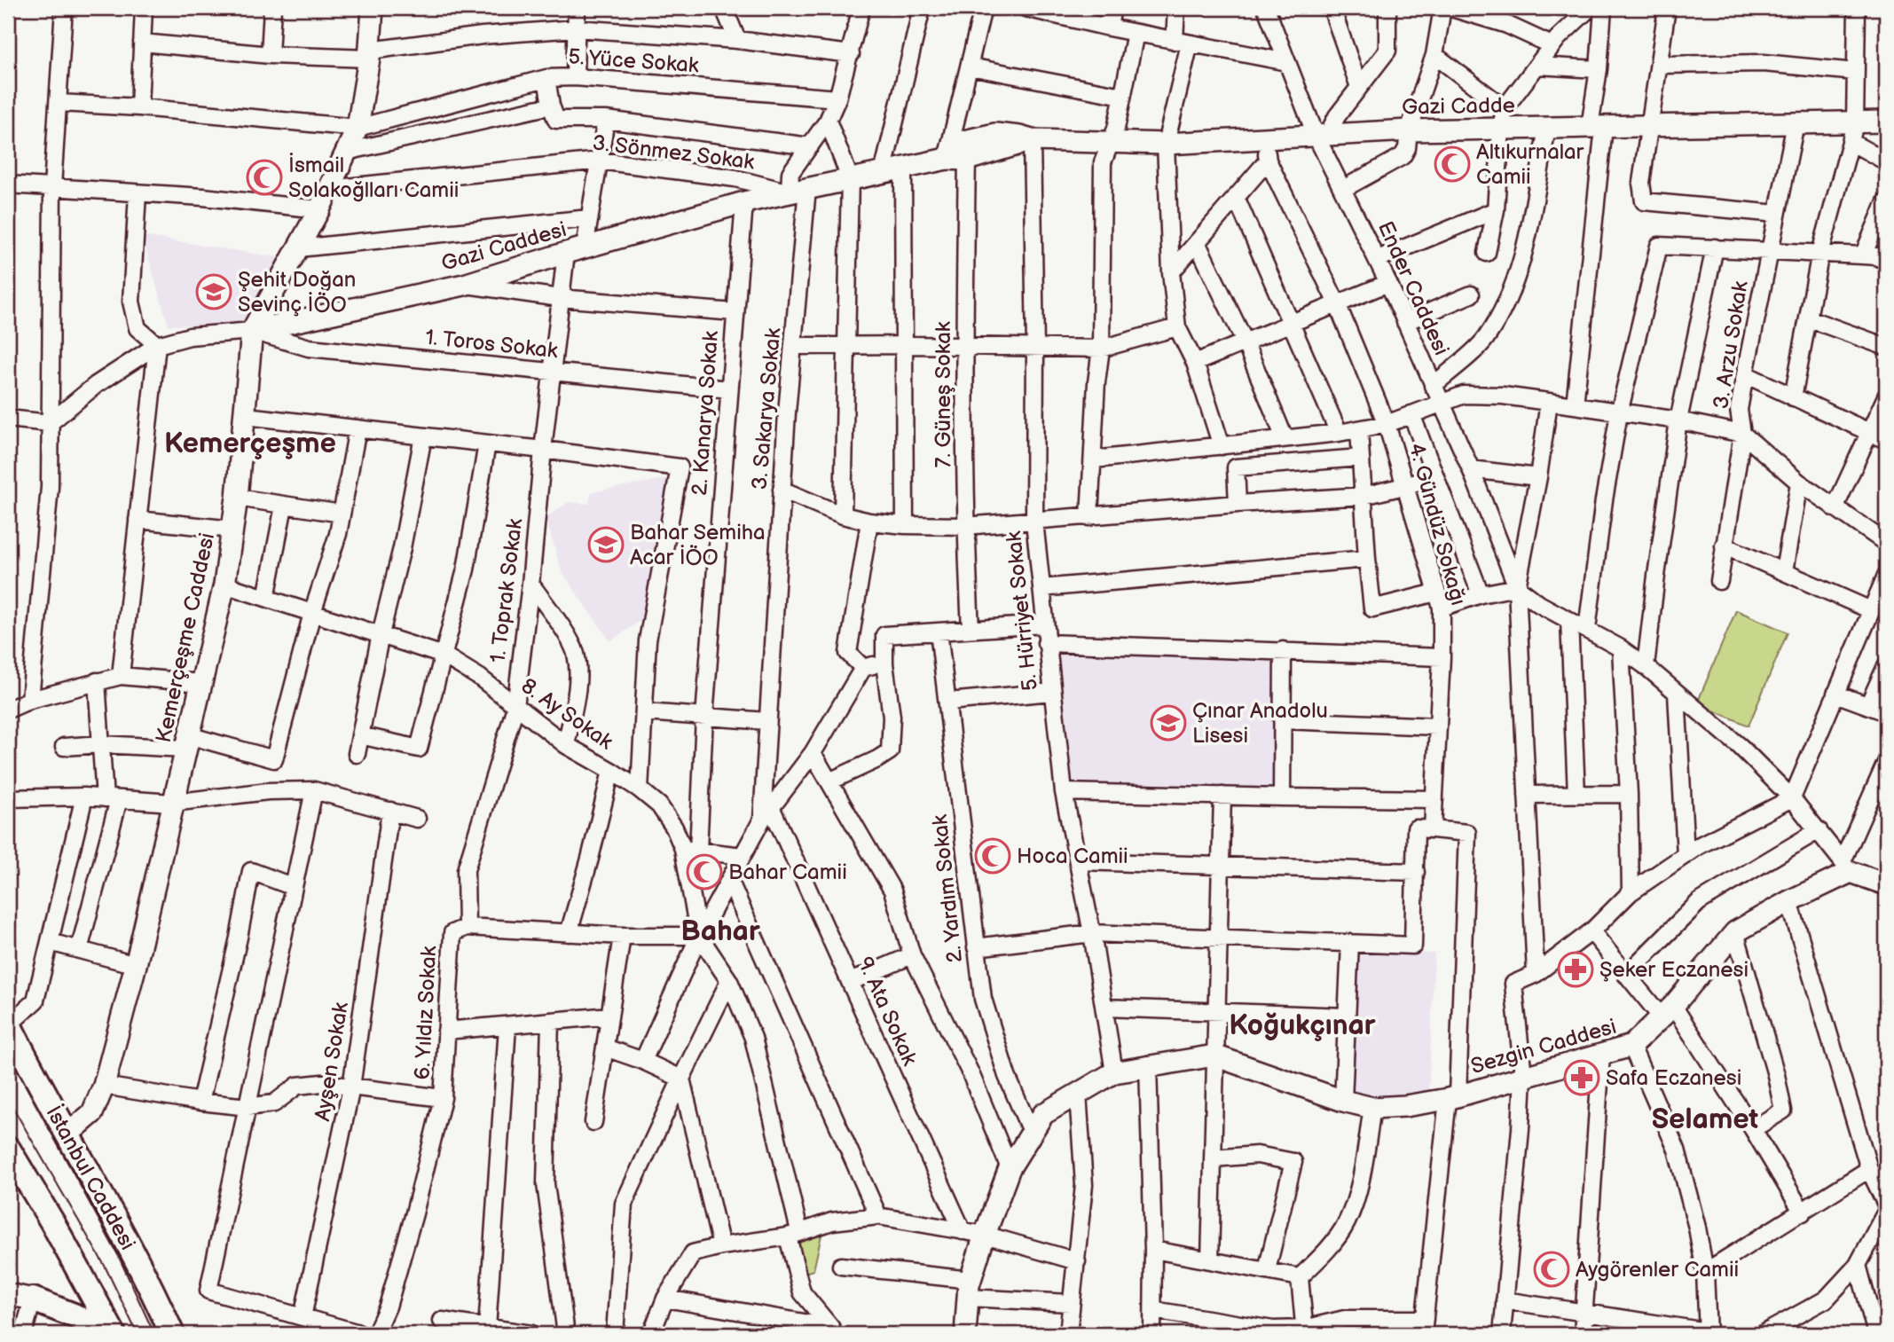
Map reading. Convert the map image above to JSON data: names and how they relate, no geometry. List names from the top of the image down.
{
  "streets": {
    "highway": ["İstanbul Caddesi"],
    "main road": [
      "Gazi Cadde",
      "Gazi Caddesi",
      "Kemerçeşme Caddesi",
      "Sezgin Caddesi"
    ],
    "street": [
      "5. Yüce Sokak",
      "3. Sönmez Sokak",
      "Ender Caddesi",
      "1. Toros Sokak",
      "3. Arzu Sokak",
      "7. Güneş Sokak",
      "3. Sakarya Sokak",
      "2. Kanarya Sokak",
      "4. Gündüz Sokağı",
      "1. Toprak Sokak",
      "5. Hürriyet Sokak",
      "8. Ay Sokak",
      "2. Yardım Sokak",
      "9. Ata Sokak",
      "6. Yıldız Sokak",
      "Ayşen Sokak"
    ]
  },
  "crossings": [
    ["5. Yüce Sokak", "3. Sakarya Sokak"],
    ["5. Yüce Sokak", "Kemerçeşme Caddesi"],
    ["Gazi Cadde", "Gazi Caddesi"],
    ["Gazi Cadde", "Ender Caddesi"],
    ["Gazi Cadde", "3. Arzu Sokak"],
    ["Gazi Cadde", "5. Hürriyet Sokak"],
    ["3. Sönmez Sokak", "Gazi Caddesi"],
    ["3. Sönmez Sokak", "3. Sakarya Sokak"],
    ["3. Sönmez Sokak", "1. Toprak Sokak"],
    ["3. Sönmez Sokak", "Kemerçeşme Caddesi"],
    ["Gazi Caddesi", "1. Toros Sokak"],
    ["Gazi Caddesi", "7. Güneş Sokak"],
    ["Gazi Caddesi", "3. Sakarya Sokak"],
    ["Gazi Caddesi", "2. Kanarya Sokak"],
    ["Gazi Caddesi", "1. Toprak Sokak"],
    ["Gazi Caddesi", "5. Hürriyet Sokak"],
    ["Gazi Caddesi", "Kemerçeşme Caddesi"],
    ["1. Toros Sokak", "2. Kanarya Sokak"],
    ["1. Toros Sokak", "1. Toprak Sokak"],
    ["1. Toros Sokak", "Kemerçeşme Caddesi"],
    ["3. Sakarya Sokak", "9. Ata Sokak"],
    ["2. Kanarya Sokak", "8. Ay Sokak"],
    ["1. Toprak Sokak", "8. Ay Sokak"],
    ["1. Toprak Sokak", "6. Yıldız Sokak"],
    ["Kemerçeşme Caddesi", "8. Ay Sokak"],
    ["Kemerçeşme Caddesi", "İstanbul Caddesi"],
    ["8. Ay Sokak", "6. Yıldız Sokak"]
  ],
  "districts": [
    "Kemerçeşme",
    "Bahar",
    "Koğukçınar",
    "Selamet"
  ],
  "places": {
    "mosque": [
      "Altıkurnalar Camii",
      "İsmail Solakoğlları Camii",
      "Hoca Camii",
      "Bahar Camii",
      "Aygörenler Camii"
    ],
    "school or university": ["Şehit Doğan Sevinç İÖO", "Bahar Semiha Acar İÖO", "Çınar Anadolu Lisesi"],
    "pharmacy": ["Şeker Eczanesi", "Safa Eczanesi"]
  }
}
